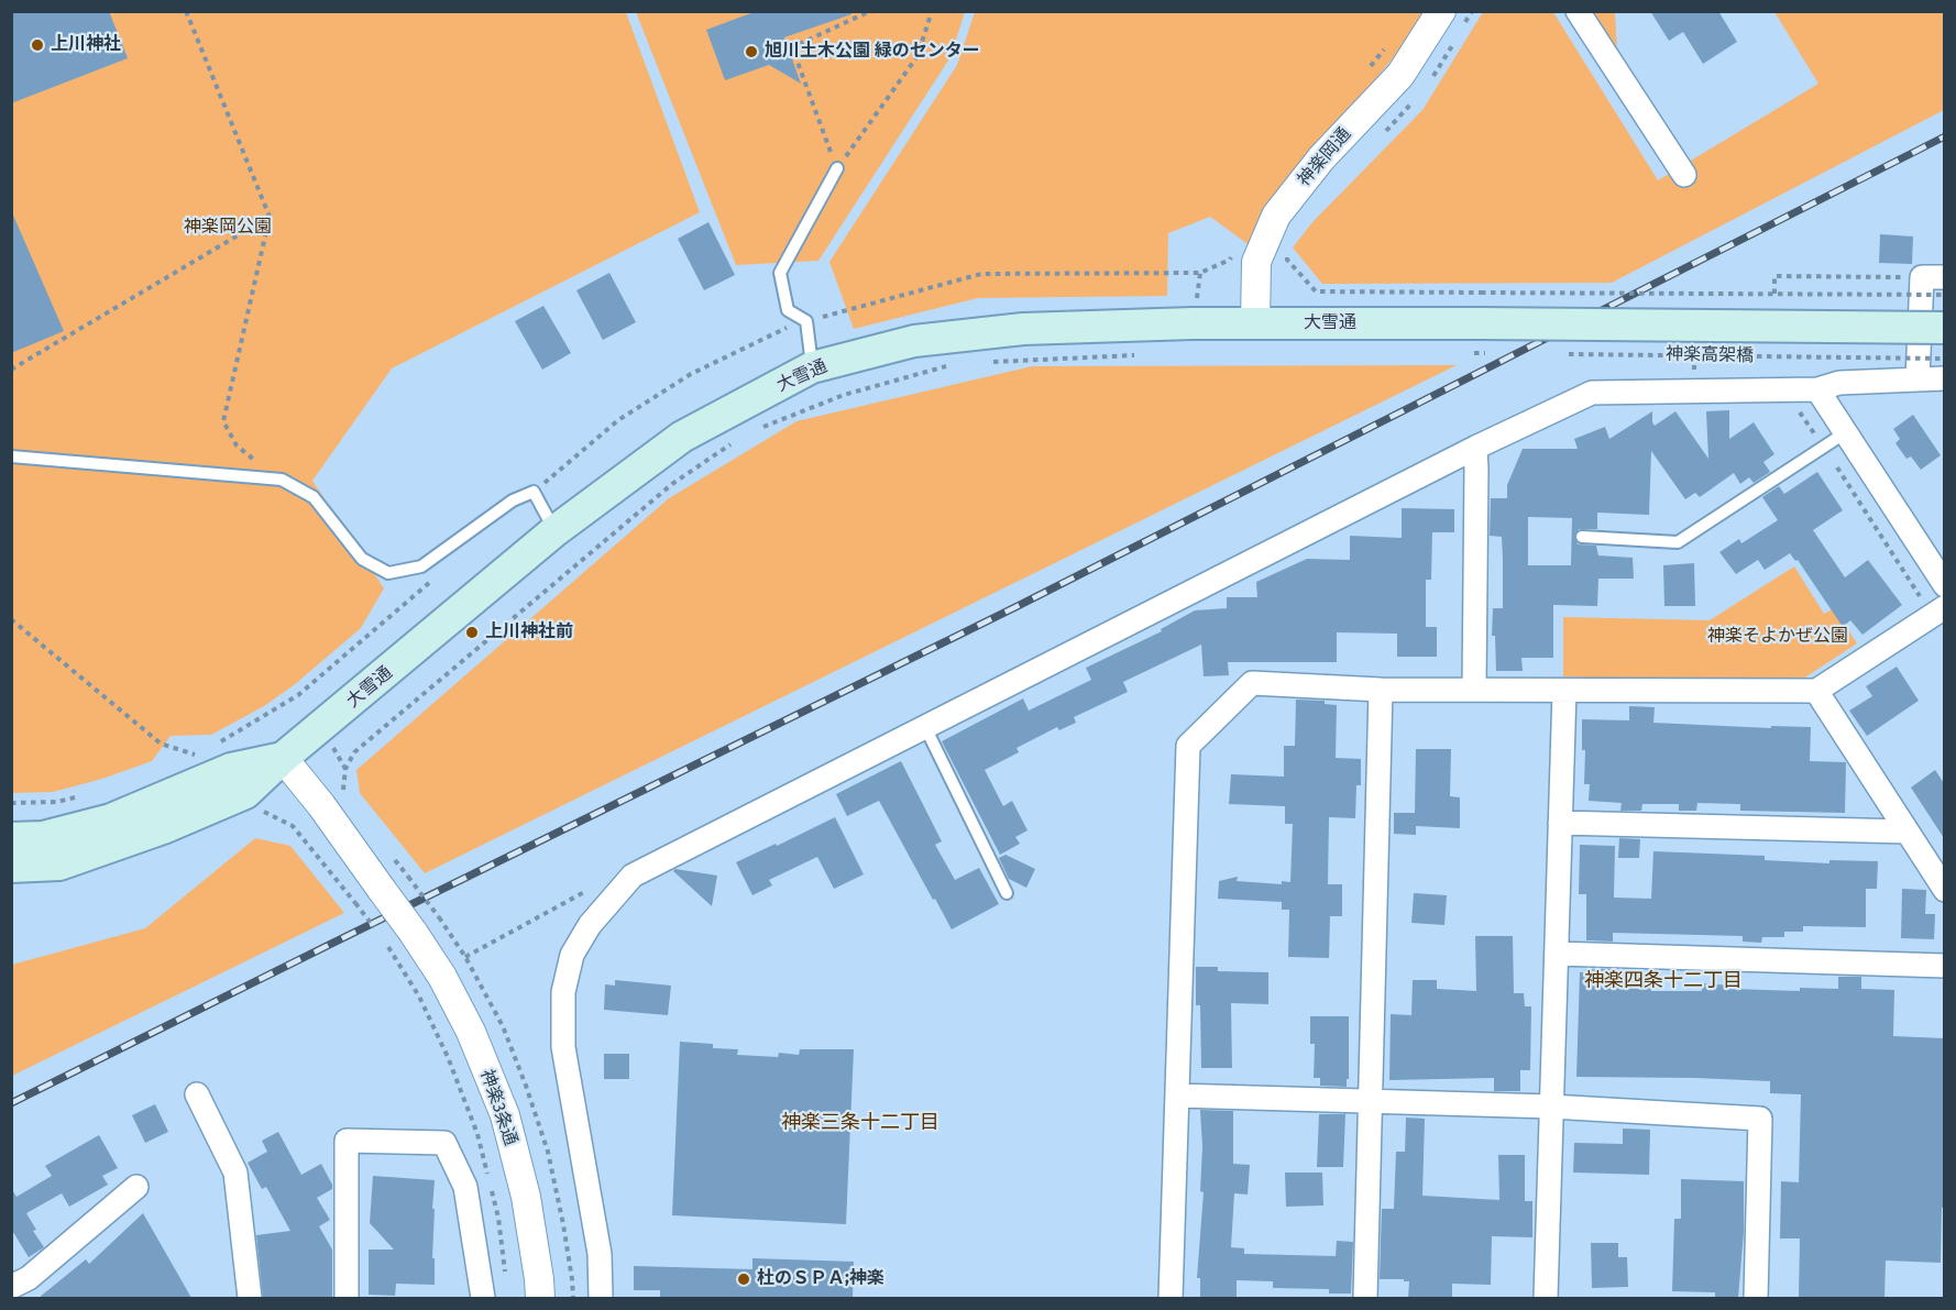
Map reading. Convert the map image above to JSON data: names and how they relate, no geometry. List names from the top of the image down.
{
  "streets": {
    "main road": ["大雪通", "神楽高架橋"],
    "street": ["神楽岡通", "神楽3条通"]
  },
  "crossings": [
    ["神楽岡通", "大雪通"],
    ["大雪通", "神楽高架橋"],
    ["大雪通", "神楽3条通"]
  ],
  "districts": ["神楽四条十二丁目", "神楽三条十二丁目"],
  "parks": ["神楽岡公園", "神楽そよかぜ公園"],
  "places": [
    "上川神社",
    "旭川土木公園 緑のセンター",
    "上川神社前",
    "杜のＳＰＡ;神楽"
  ]
}
